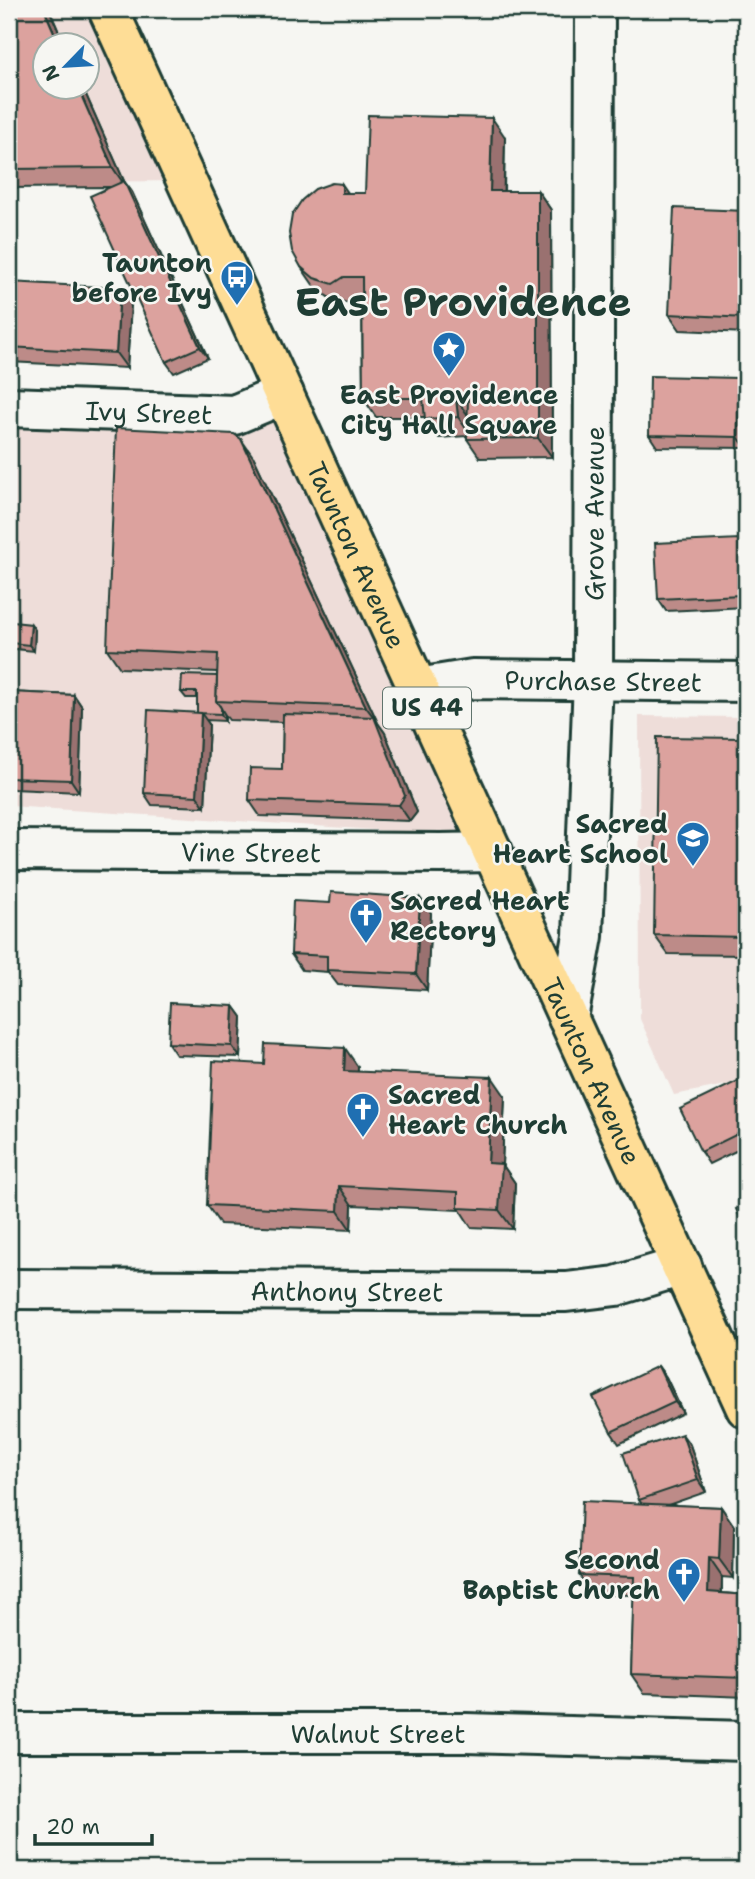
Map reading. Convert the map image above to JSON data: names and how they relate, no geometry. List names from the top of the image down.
{
  "streets": {
    "highway": ["Taunton Avenue", "US 44"],
    "street": [
      "Ivy Street",
      "Grove Avenue",
      "Purchase Street",
      "Vine Street",
      "Anthony Street",
      "Walnut Street"
    ]
  },
  "crossings": [
    ["Ivy Street", "Taunton Avenue"],
    ["Grove Avenue", "Taunton Avenue"],
    ["Grove Avenue", "Purchase Street"],
    ["Taunton Avenue", "Purchase Street"],
    ["Taunton Avenue", "Vine Street"],
    ["Taunton Avenue", "Anthony Street"]
  ],
  "districts": ["East Providence"],
  "places": {
    "bus stop": ["Taunton before Ivy"],
    "place": ["East Providence City Hall Square"],
    "school or university": ["Sacred Heart School"],
    "church": ["Sacred Heart Rectory", "Sacred Heart Church", "Second Baptist Church"]
  },
  "scale_bar": "20 m",
  "north": "bottom left"
}
